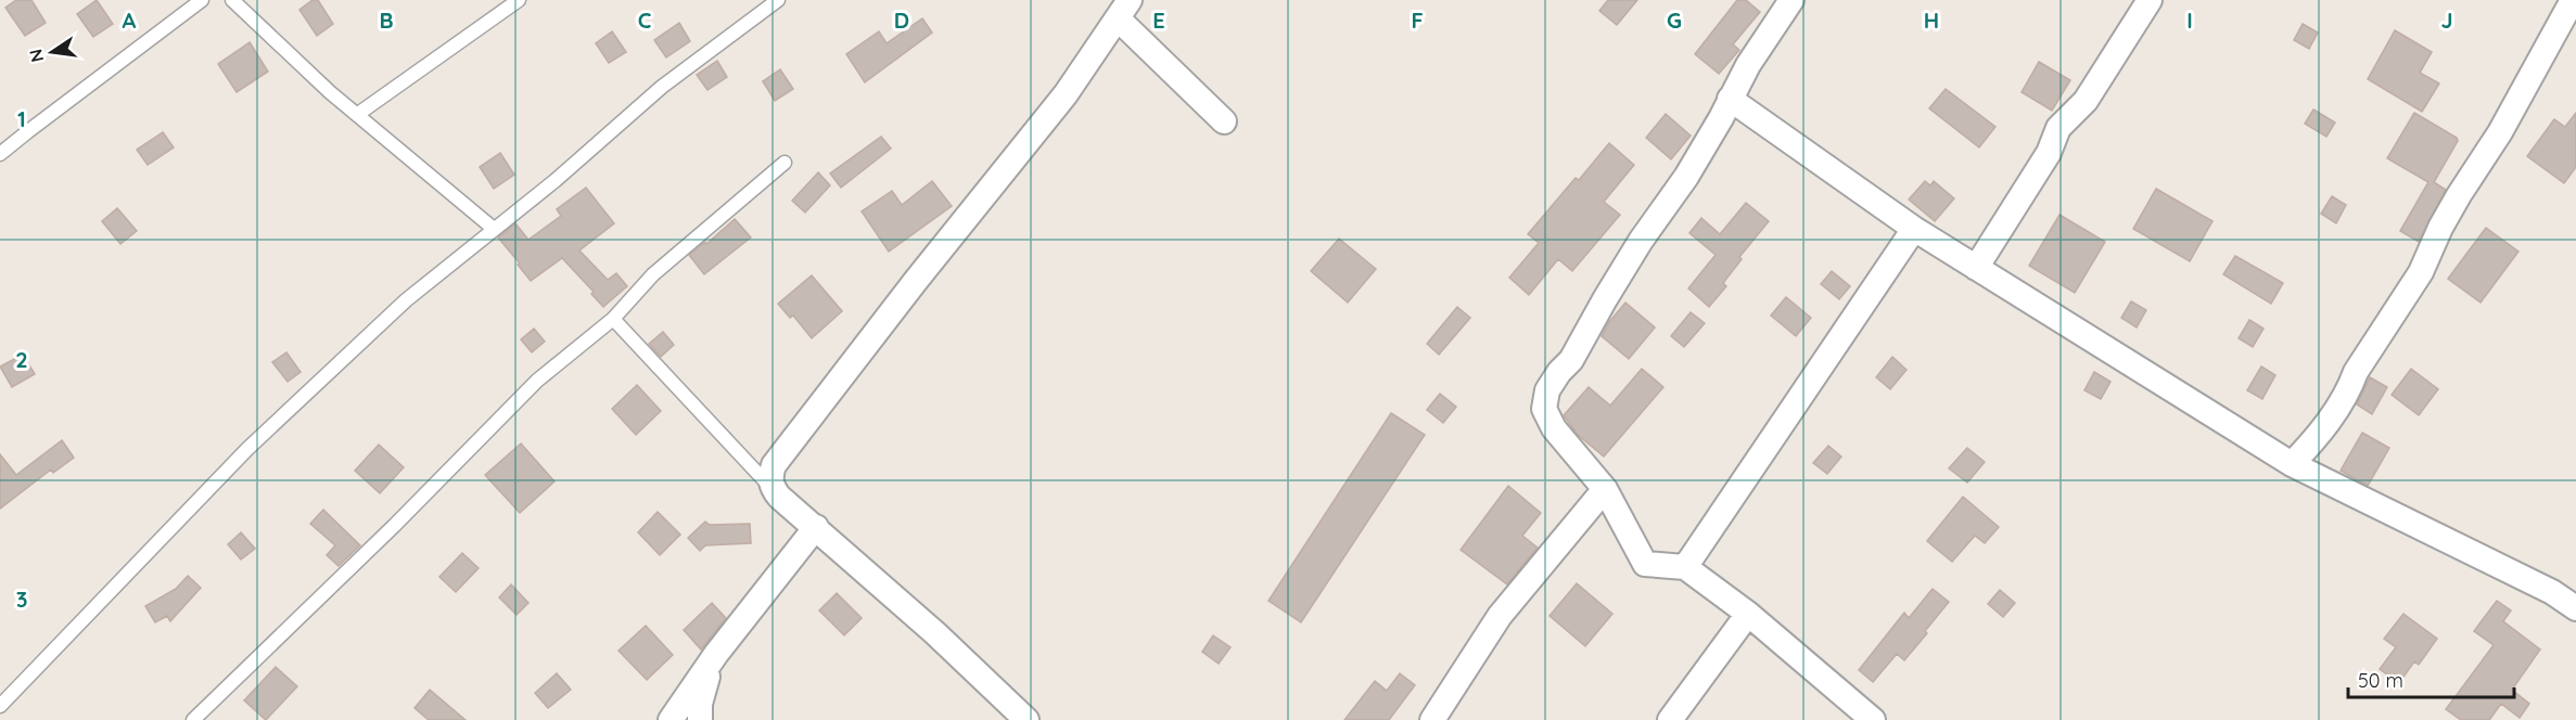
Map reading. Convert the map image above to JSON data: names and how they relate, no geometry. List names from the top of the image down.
{
  "scale_bar": "50 m",
  "north": "left",
  "grid": {
    "columns": [
      "A",
      "B",
      "C",
      "D",
      "E",
      "F",
      "G",
      "H",
      "I",
      "J"
    ],
    "rows": ["1", "2", "3"]
  }
}
